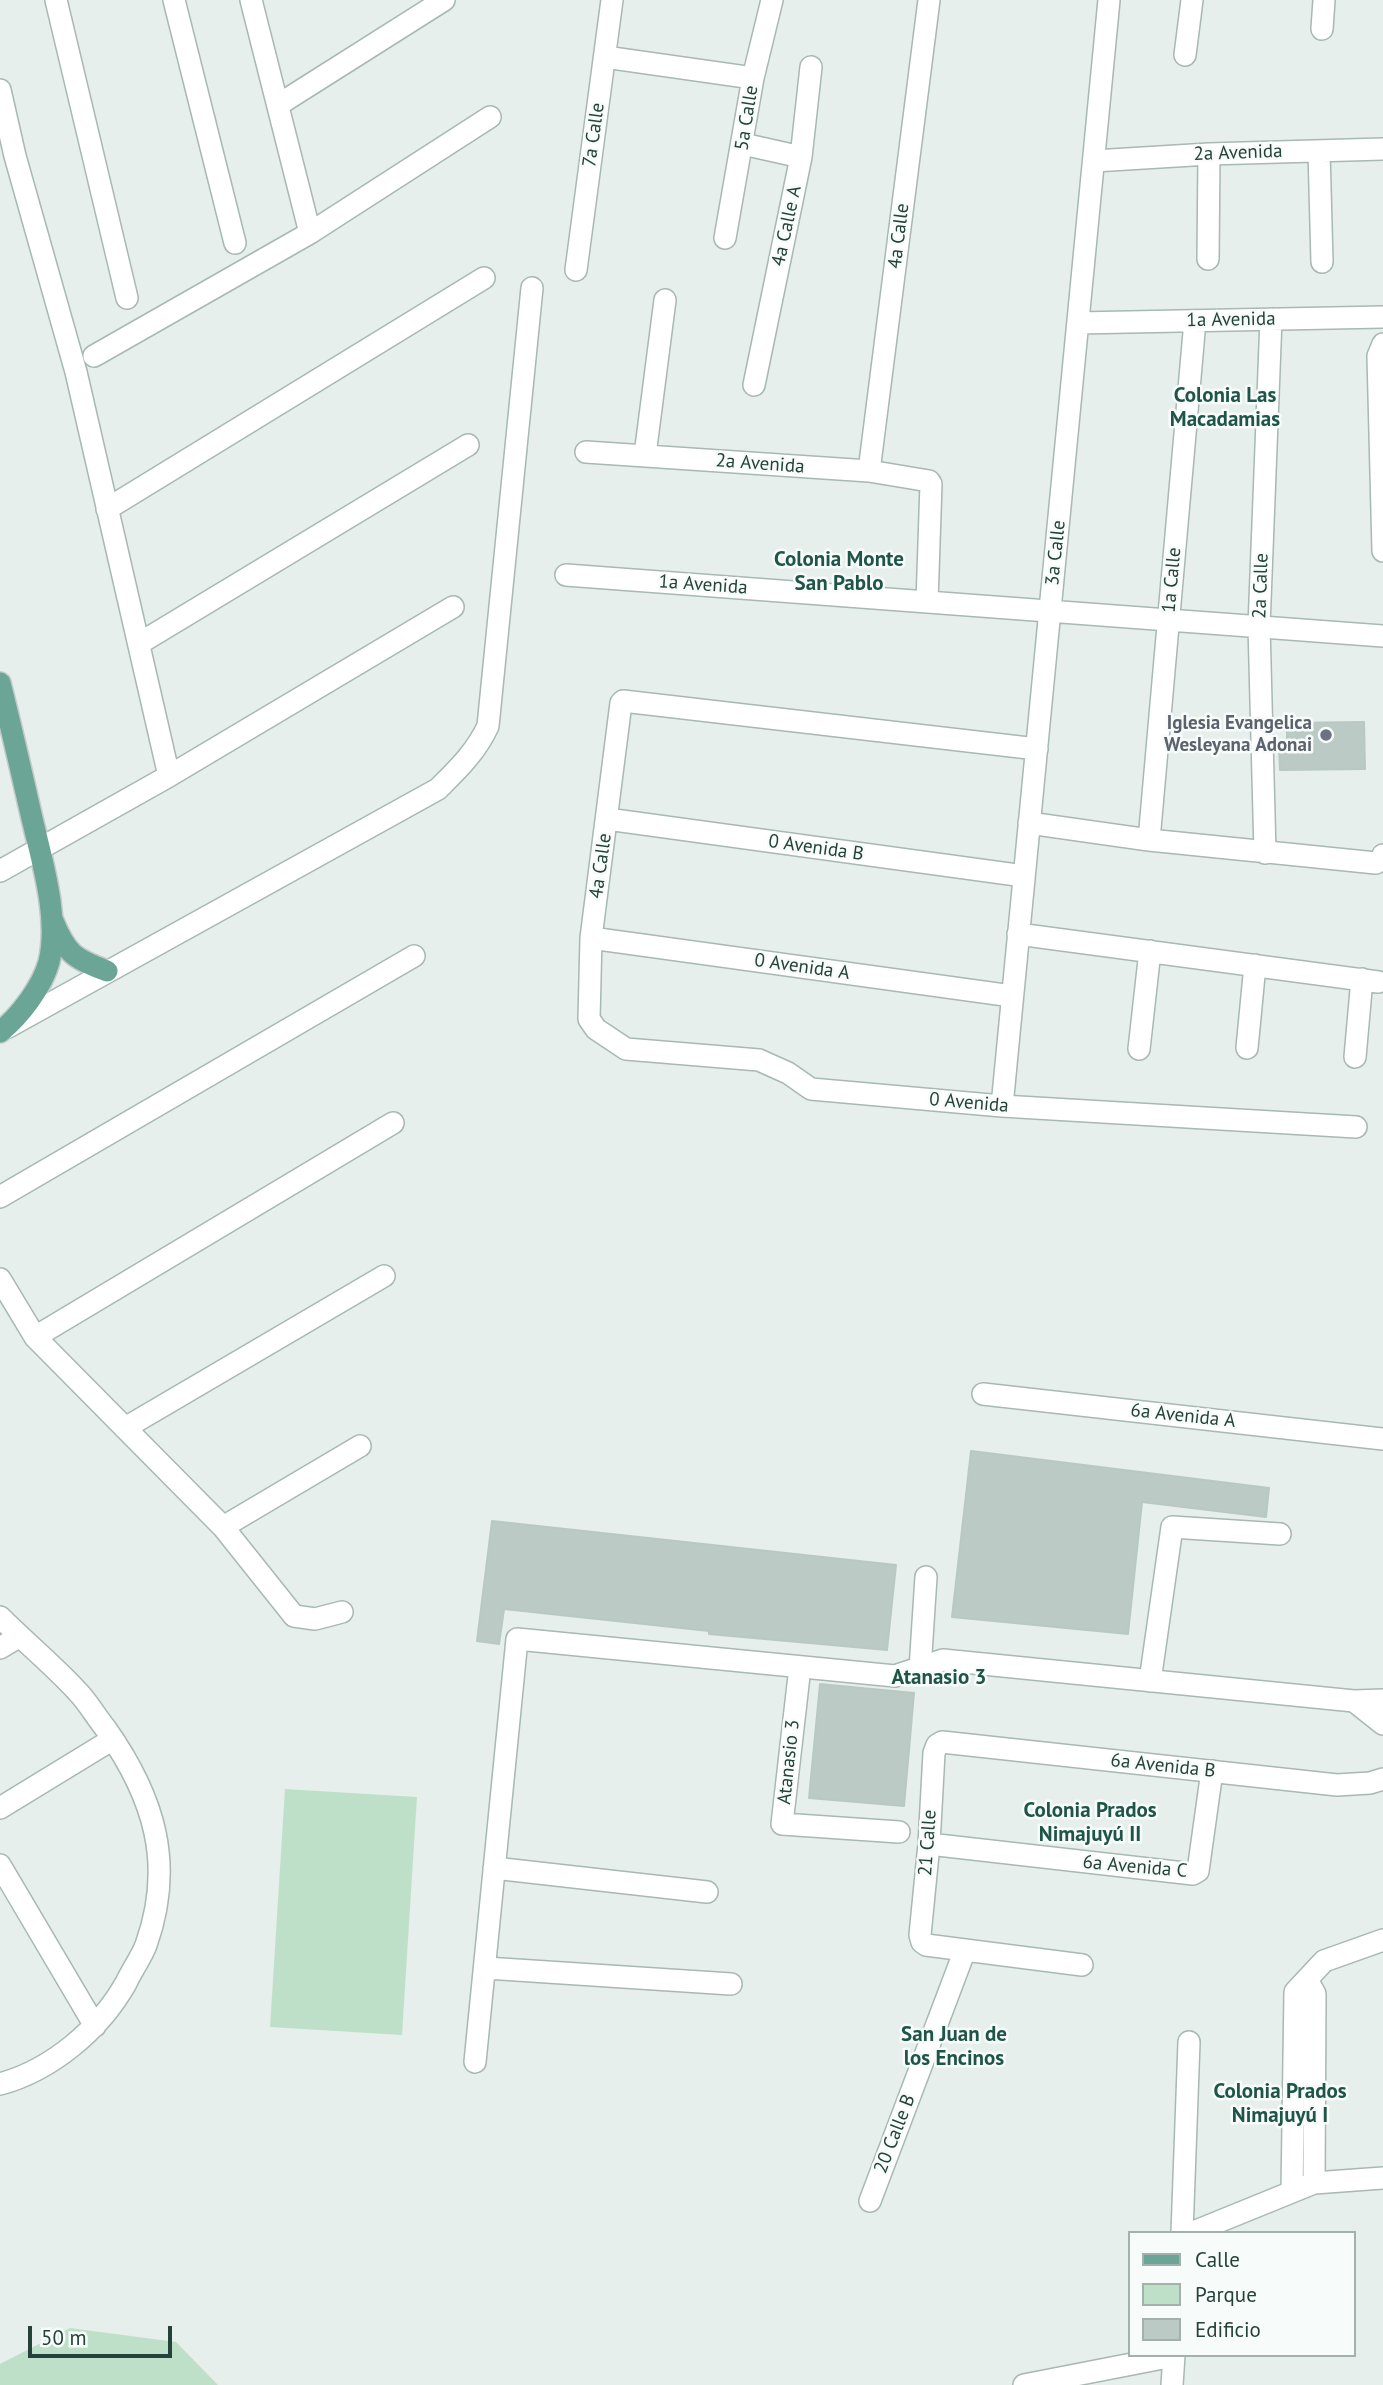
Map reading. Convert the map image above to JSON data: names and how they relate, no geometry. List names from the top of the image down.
{
  "streets": {
    "street": [
      "5a Calle",
      "7a Calle",
      "2a Avenida",
      "4a Calle A",
      "4a Calle",
      "1a Avenida",
      "3a Calle",
      "1a Calle",
      "2a Calle",
      "0 Avenida B",
      "0 Avenida A",
      "0 Avenida",
      "6a Avenida A",
      "Atanasio 3",
      "6a Avenida B",
      "21 Calle",
      "6a Avenida C",
      "20 Calle B"
    ]
  },
  "crossings": [
    ["2a Avenida", "4a Calle"],
    ["2a Avenida", "1a Avenida"],
    ["2a Avenida", "3a Calle"],
    ["4a Calle", "3a Calle"],
    ["4a Calle", "0 Avenida B"],
    ["4a Calle", "0 Avenida A"],
    ["4a Calle", "0 Avenida"],
    ["1a Avenida", "3a Calle"],
    ["1a Avenida", "1a Calle"],
    ["1a Avenida", "2a Calle"],
    ["3a Calle", "0 Avenida B"],
    ["3a Calle", "0 Avenida A"],
    ["3a Calle", "0 Avenida"],
    ["6a Avenida B", "21 Calle"],
    ["6a Avenida B", "6a Avenida C"],
    ["21 Calle", "6a Avenida C"],
    ["21 Calle", "20 Calle B"]
  ],
  "districts": [
    "Colonia Las Macadamias",
    "Colonia Monte San Pablo",
    "Atanasio 3",
    "Colonia Prados Nimajuyú II",
    "San Juan de los Encinos",
    "Colonia Prados Nimajuyú I"
  ],
  "places": ["Iglesia Evangelica Wesleyana Adonai"],
  "legend": ["Calle", "Parque", "Edificio"],
  "scale_bar": "50 m"
}
